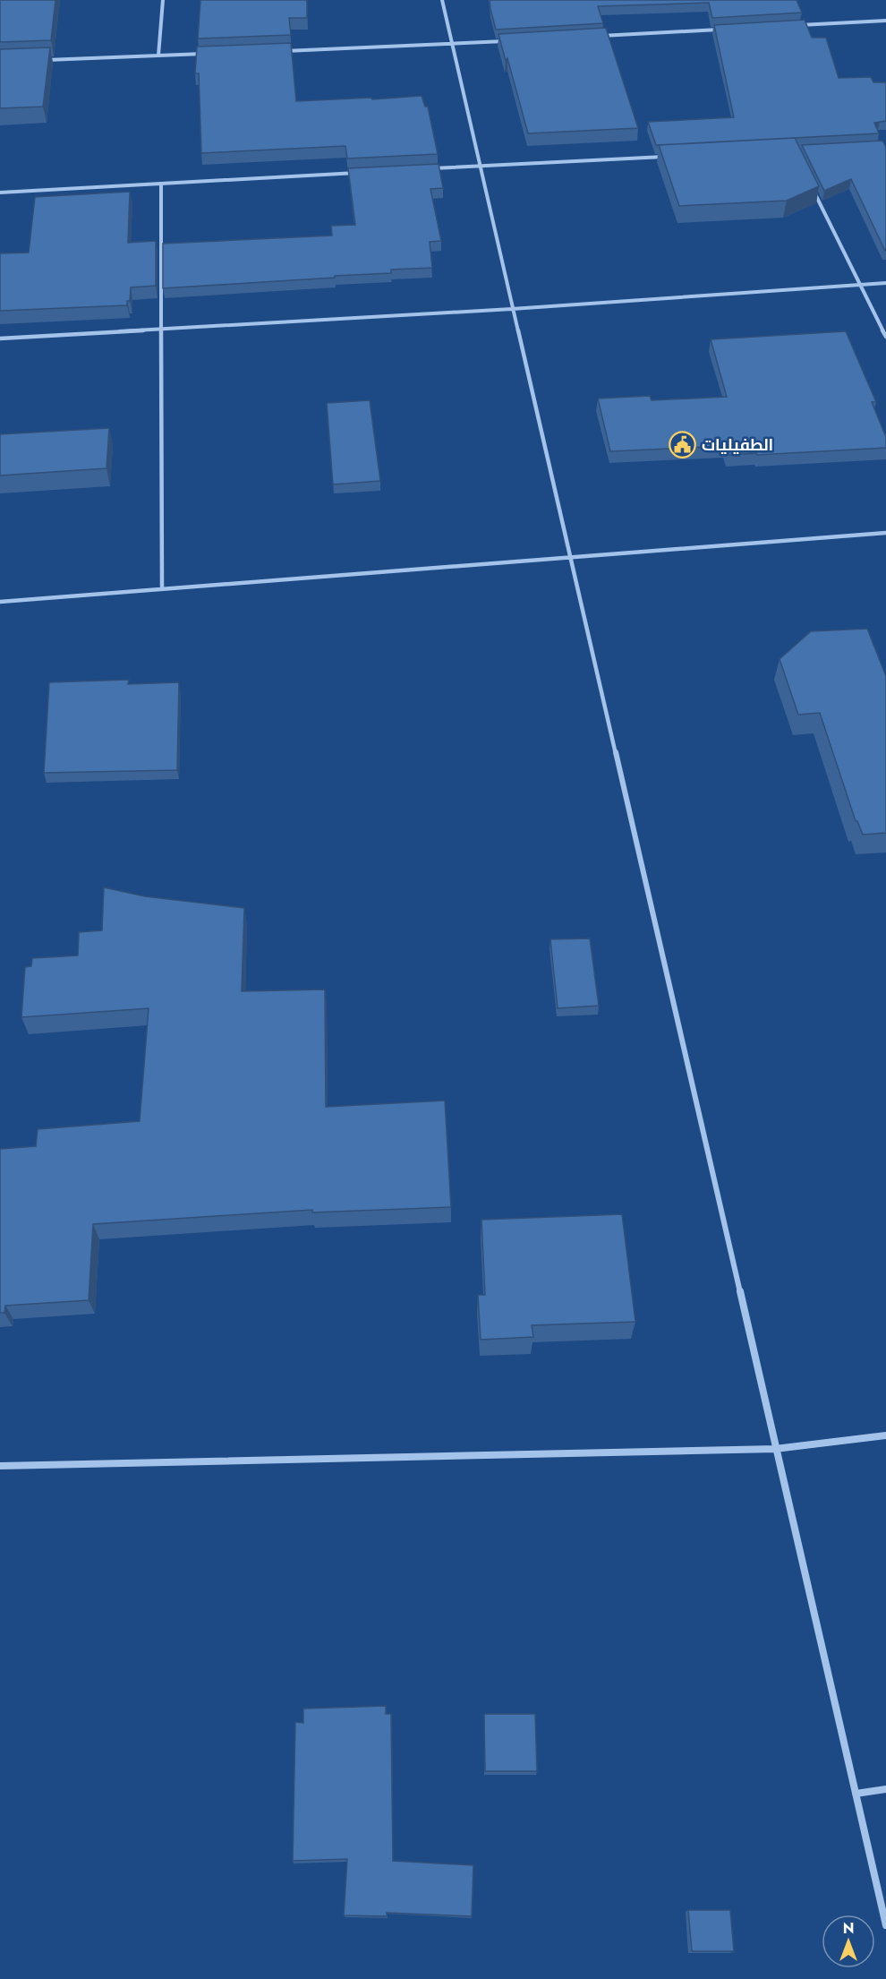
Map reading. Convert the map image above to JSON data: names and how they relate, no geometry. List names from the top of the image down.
{
  "places": {
    "public building": ["الطفيليات"]
  },
  "north": "top"
}
